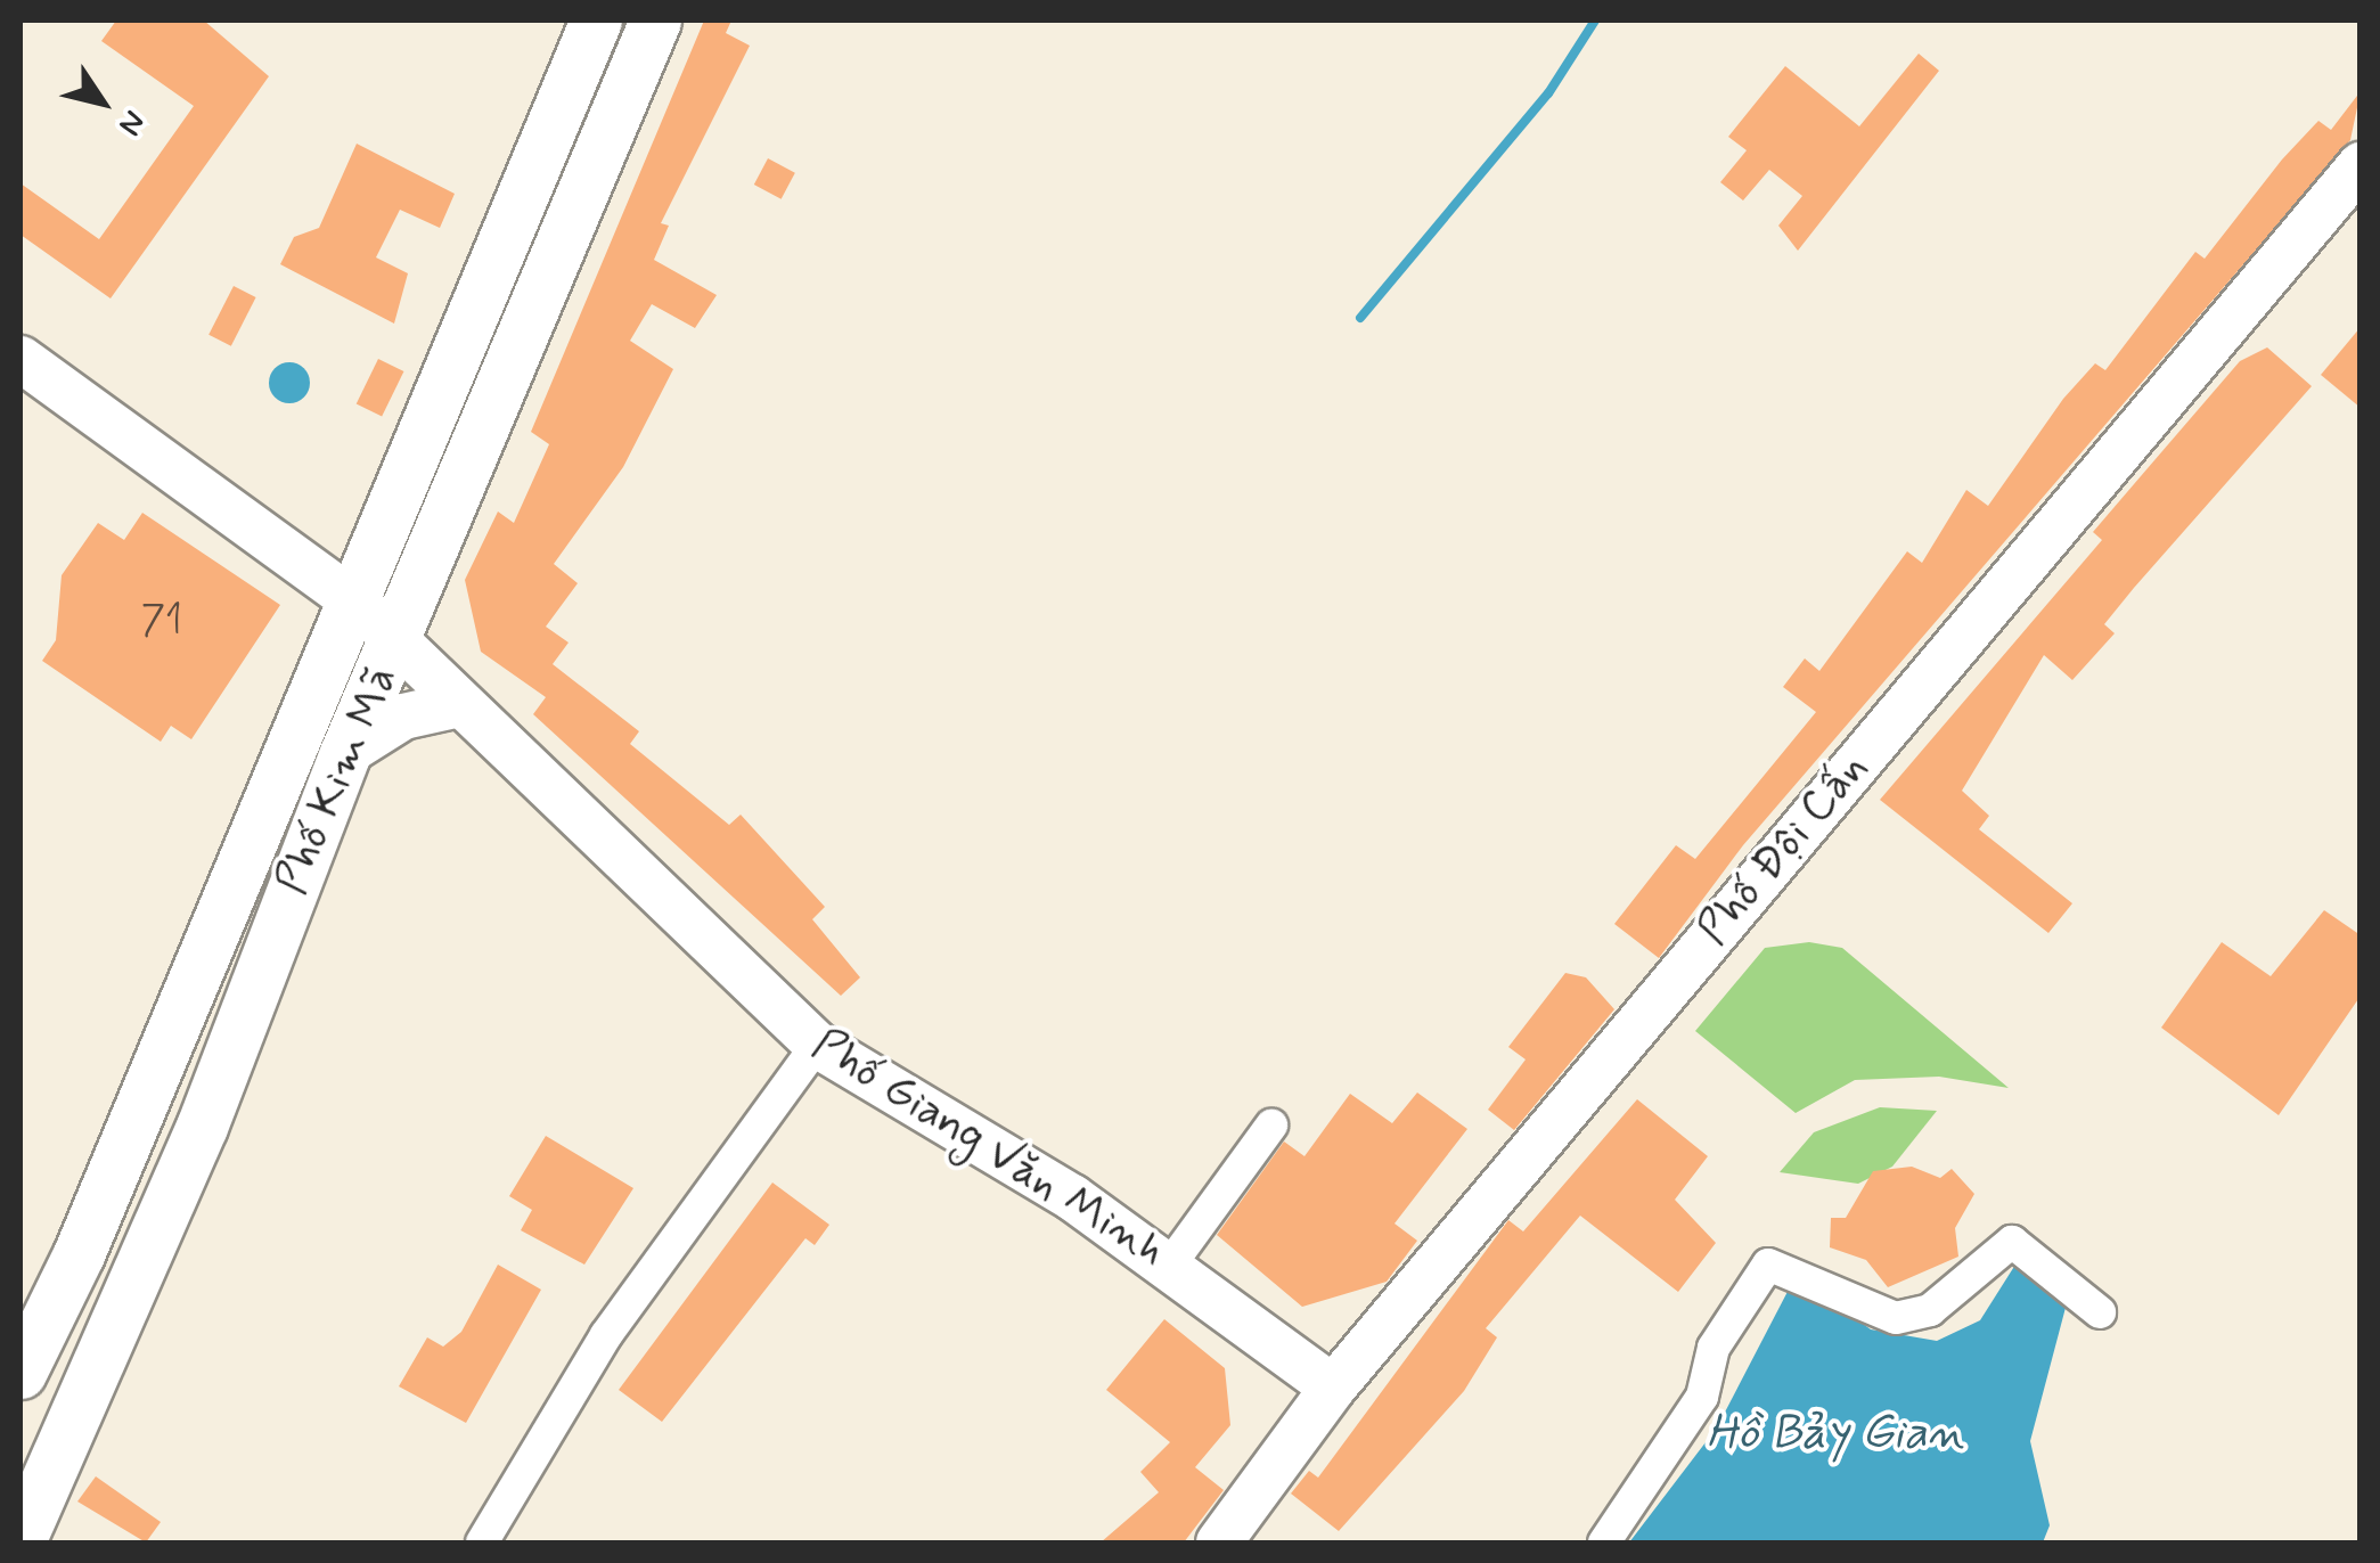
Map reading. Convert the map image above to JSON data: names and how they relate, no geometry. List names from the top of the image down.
{
  "streets": {
    "main road": ["Phố Kim Mã"],
    "street": ["Phố Đội Cấn", "Phố Giang Văn Minh"]
  },
  "crossings": [
    ["Phố Kim Mã", "Phố Giang Văn Minh"],
    ["Phố Đội Cấn", "Phố Giang Văn Minh"]
  ],
  "water": ["Hồ Bảy Gian"],
  "house_numbers": ["71"],
  "north": "bottom right"
}
